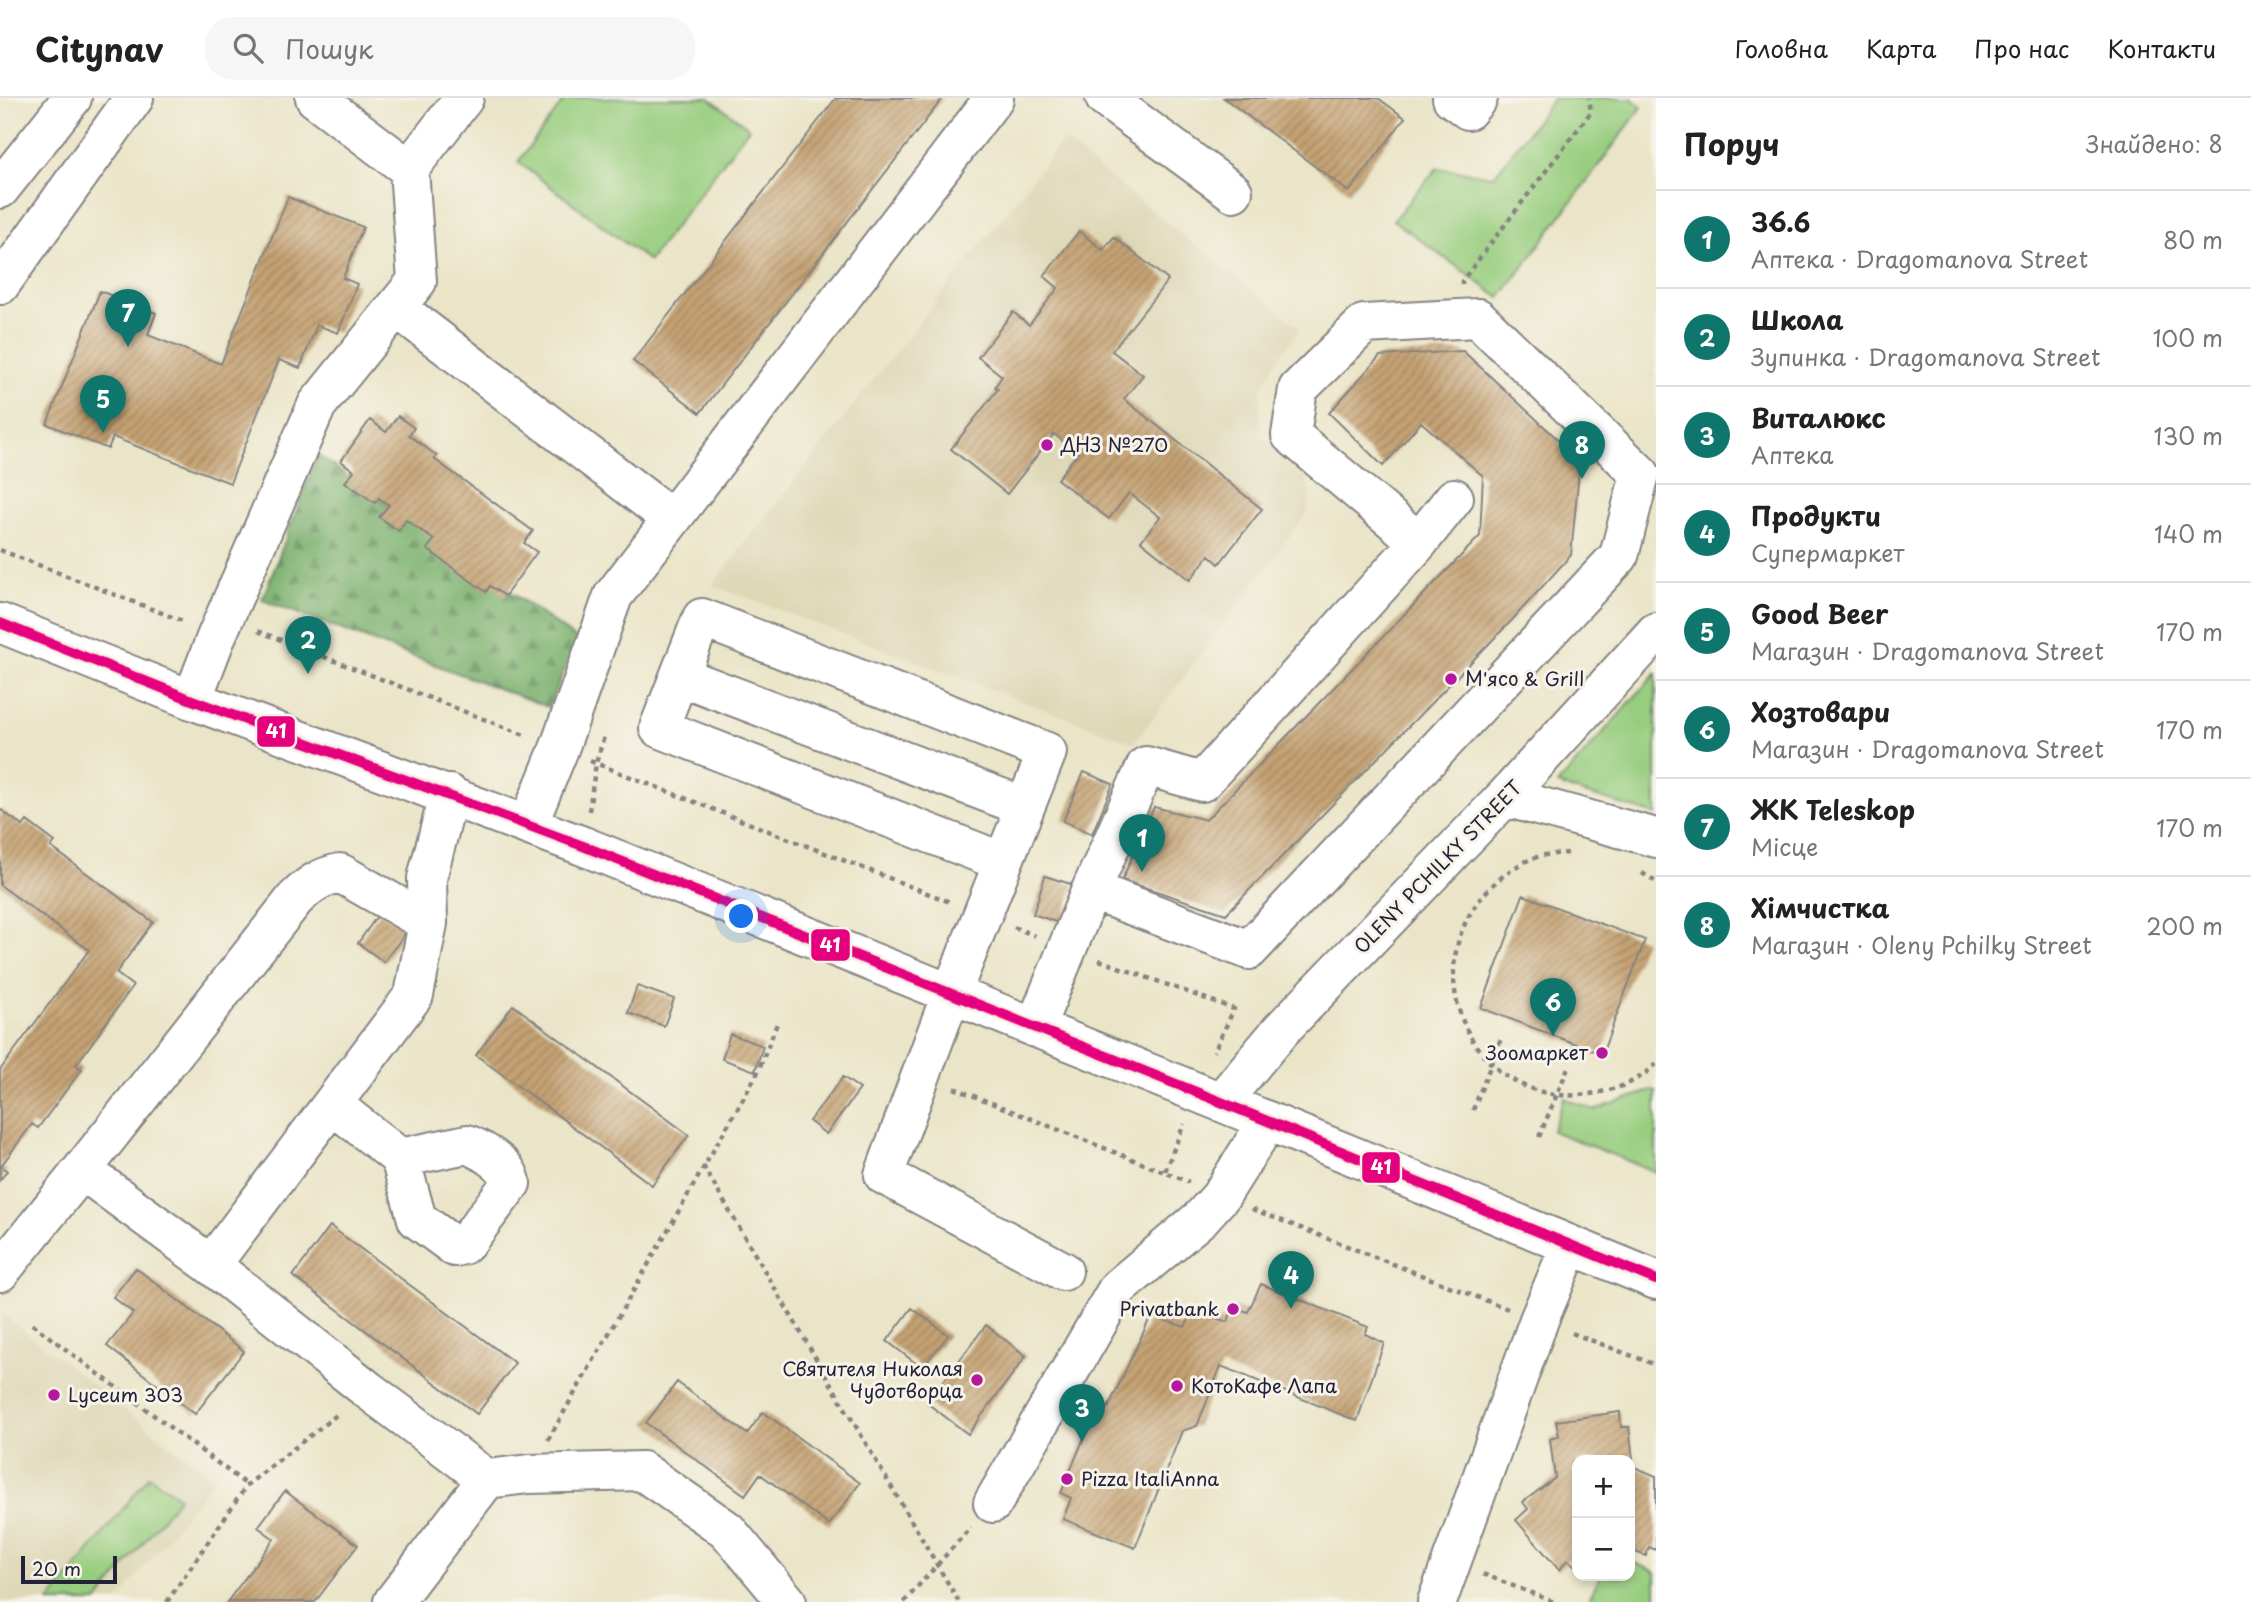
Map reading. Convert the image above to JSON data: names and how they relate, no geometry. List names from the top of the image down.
{
  "streets": {
    "street": ["OLENY PCHILKY STREET"]
  },
  "places": [
    "ДНЗ №270",
    "М'ясо & Grill",
    "Зоомаркет",
    "Privatbank",
    "Святителя Николая Чудотворца",
    "КотоКафе Лапа",
    "Lyceum 303",
    "Pizza ItaliAnna"
  ],
  "lines": ["transit line 41"],
  "scale_bar": "20 m",
  "page": {
    "header": "Citynav",
    "search": "Пошук",
    "nav": [
      "Головна",
      "Карта",
      "Про нас",
      "Контакти"
    ],
    "heading": ["Поруч", "Знайдено: 8"],
    "list": [
      {
        "mark": "1",
        "name": "36.6",
        "note": "Аптека · Dragomanova Street",
        "value": "80 m"
      },
      {
        "mark": "2",
        "name": "Школа",
        "note": "Зупинка · Dragomanova Street",
        "value": "100 m"
      },
      {
        "mark": "3",
        "name": "Виталюкс",
        "note": "Аптека",
        "value": "130 m"
      },
      {
        "mark": "4",
        "name": "Продукти",
        "note": "Супермаркет",
        "value": "140 m"
      },
      {
        "mark": "5",
        "name": "Good Beer",
        "note": "Магазин · Dragomanova Street",
        "value": "170 m"
      },
      {
        "mark": "6",
        "name": "Хозтовари",
        "note": "Магазин · Dragomanova Street",
        "value": "170 m"
      },
      {
        "mark": "7",
        "name": "ЖК Teleskop",
        "note": "Місце",
        "value": "170 m"
      },
      {
        "mark": "8",
        "name": "Хімчистка",
        "note": "Магазин · Oleny Pchilky Street",
        "value": "200 m"
      }
    ],
    "pins": [
      "7",
      "5",
      "8",
      "2",
      "1",
      "6",
      "4",
      "3"
    ],
    "map_buttons": ["+", "−"],
    "scale": "20 m"
  }
}
